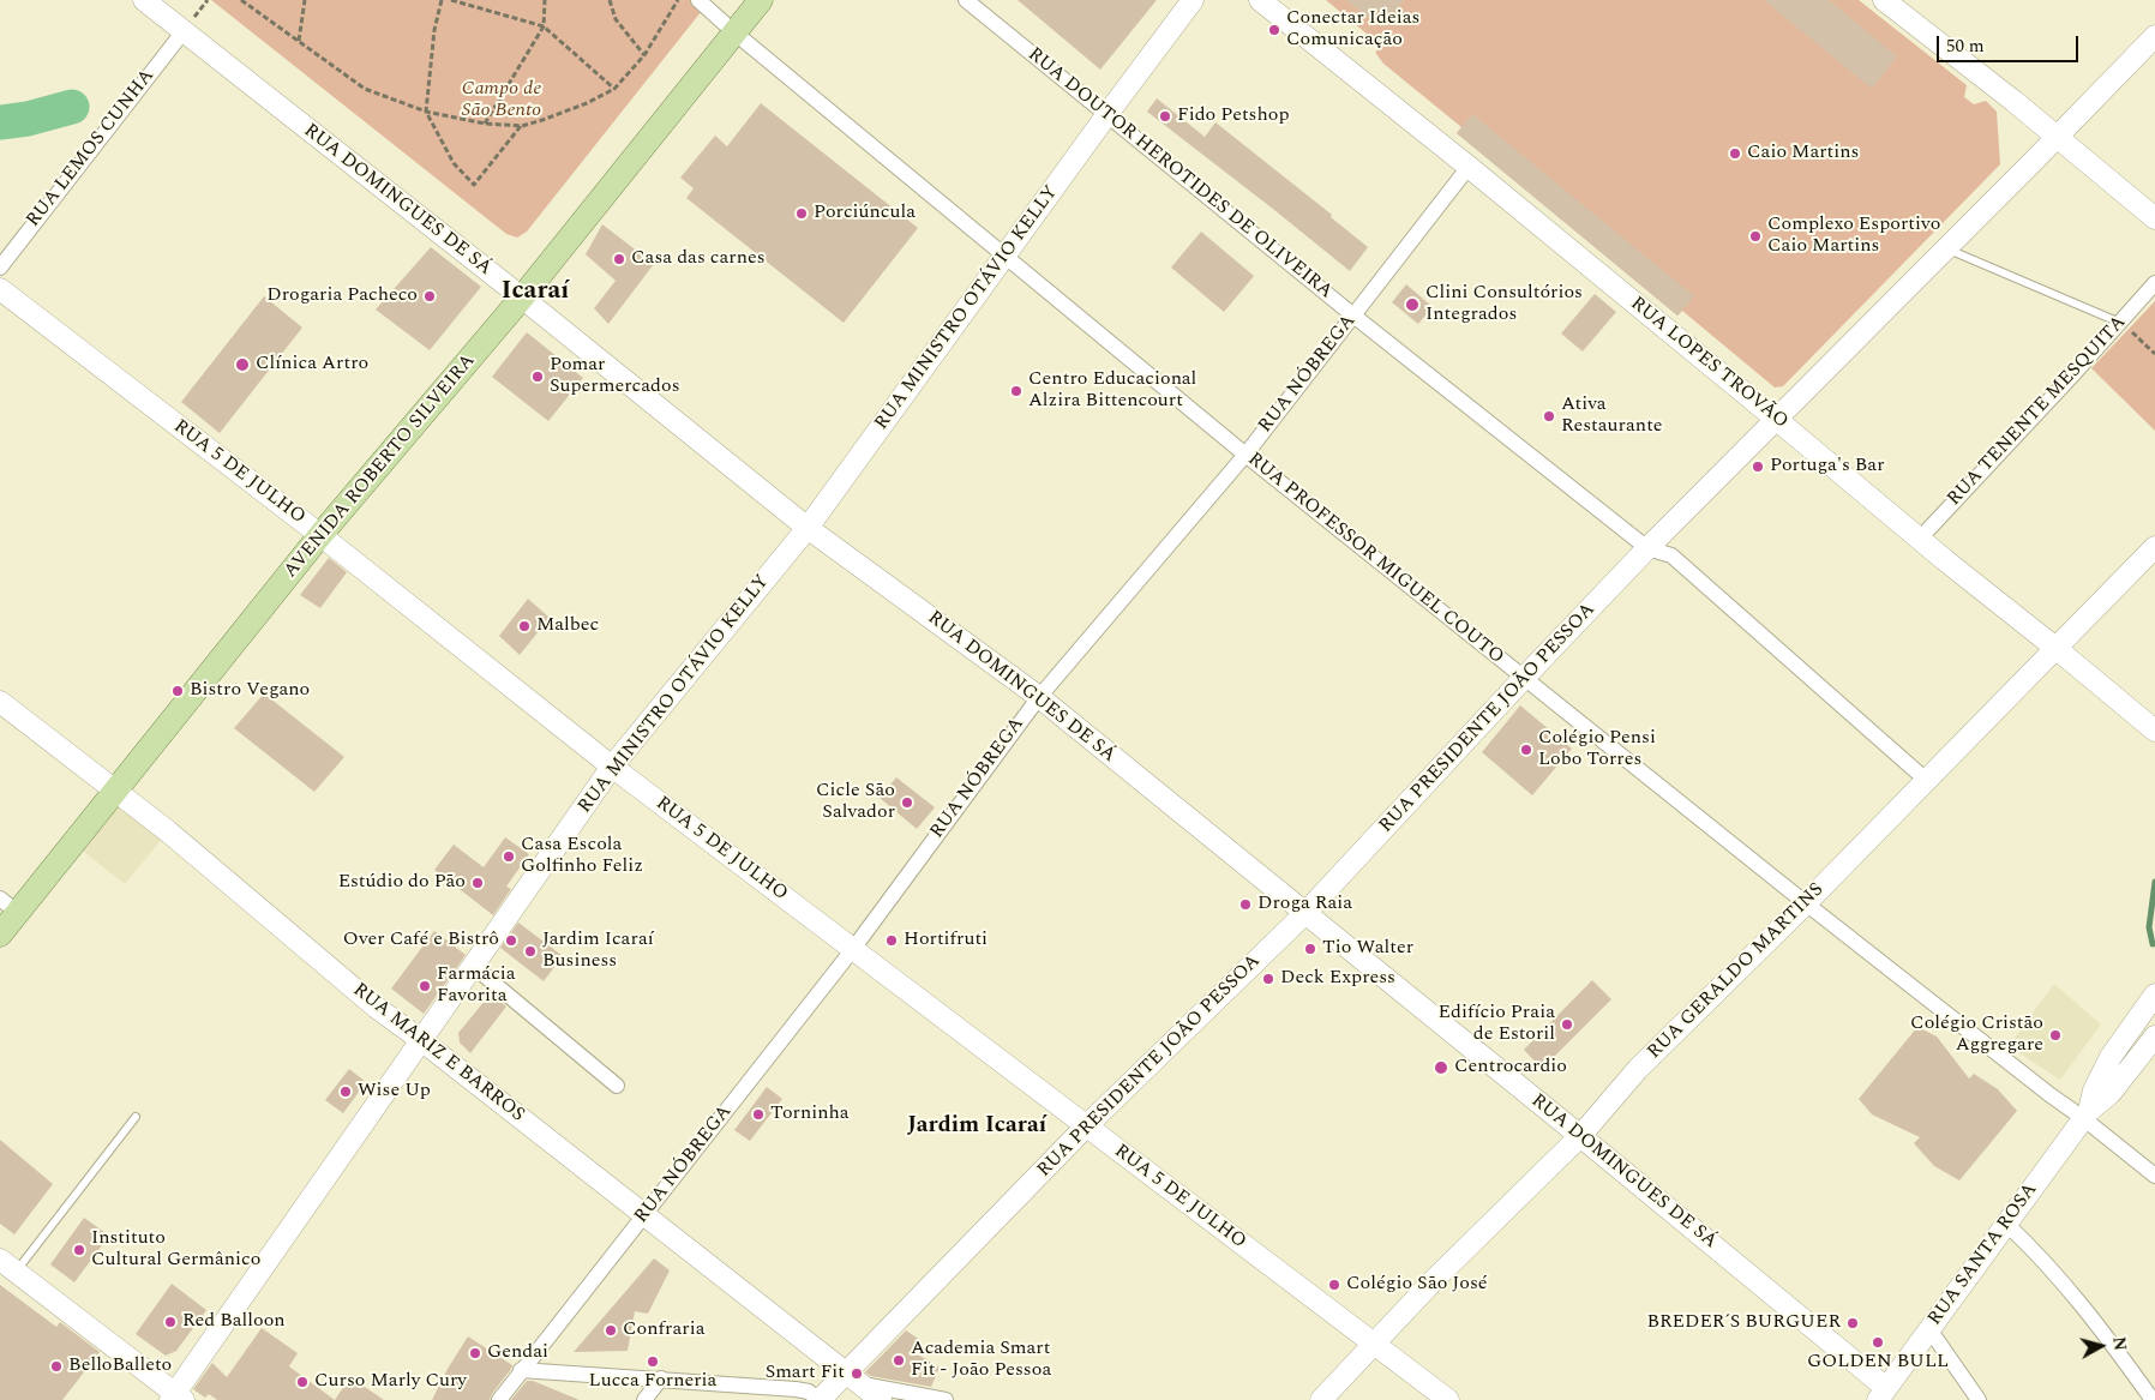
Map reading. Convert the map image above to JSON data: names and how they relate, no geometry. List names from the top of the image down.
{
  "streets": {
    "main road": ["AVENIDA ROBERTO SILVEIRA"],
    "street": [
      "RUA LEMOS CUNHA",
      "RUA DOUTOR HEROTIDES DE OLIVEIRA",
      "RUA DOMINGUES DE SÁ",
      "RUA MINISTRO OTÁVIO KELLY",
      "RUA LOPES TROVÃO",
      "RUA NÓBREGA",
      "RUA TENENTE MESQUITA",
      "RUA 5 DE JULHO",
      "RUA PROFESSOR MIGUEL COUTO",
      "RUA PRESIDENTE JOÃO PESSOA",
      "RUA GERALDO MARTINS",
      "RUA MARIZ E BARROS",
      "RUA SANTA ROSA"
    ]
  },
  "crossings": [
    ["RUA LEMOS CUNHA", "RUA DOMINGUES DE SÁ"],
    ["RUA DOUTOR HEROTIDES DE OLIVEIRA", "RUA MINISTRO OTÁVIO KELLY"],
    ["RUA DOUTOR HEROTIDES DE OLIVEIRA", "RUA NÓBREGA"],
    ["RUA DOUTOR HEROTIDES DE OLIVEIRA", "RUA PRESIDENTE JOÃO PESSOA"],
    ["RUA DOUTOR HEROTIDES DE OLIVEIRA", "RUA GERALDO MARTINS"],
    ["RUA DOMINGUES DE SÁ", "RUA MINISTRO OTÁVIO KELLY"],
    ["RUA DOMINGUES DE SÁ", "RUA NÓBREGA"],
    ["RUA DOMINGUES DE SÁ", "AVENIDA ROBERTO SILVEIRA"],
    ["RUA DOMINGUES DE SÁ", "RUA PRESIDENTE JOÃO PESSOA"],
    ["RUA DOMINGUES DE SÁ", "RUA GERALDO MARTINS"],
    ["RUA DOMINGUES DE SÁ", "RUA SANTA ROSA"],
    ["RUA MINISTRO OTÁVIO KELLY", "RUA 5 DE JULHO"],
    ["RUA MINISTRO OTÁVIO KELLY", "RUA PROFESSOR MIGUEL COUTO"],
    ["RUA MINISTRO OTÁVIO KELLY", "RUA MARIZ E BARROS"],
    ["RUA LOPES TROVÃO", "RUA NÓBREGA"],
    ["RUA LOPES TROVÃO", "RUA TENENTE MESQUITA"],
    ["RUA LOPES TROVÃO", "RUA PRESIDENTE JOÃO PESSOA"],
    ["RUA LOPES TROVÃO", "RUA GERALDO MARTINS"],
    ["RUA NÓBREGA", "RUA 5 DE JULHO"],
    ["RUA NÓBREGA", "RUA PROFESSOR MIGUEL COUTO"],
    ["RUA NÓBREGA", "RUA MARIZ E BARROS"],
    ["AVENIDA ROBERTO SILVEIRA", "RUA 5 DE JULHO"],
    ["AVENIDA ROBERTO SILVEIRA", "RUA PROFESSOR MIGUEL COUTO"],
    ["AVENIDA ROBERTO SILVEIRA", "RUA MARIZ E BARROS"],
    ["RUA 5 DE JULHO", "RUA PRESIDENTE JOÃO PESSOA"],
    ["RUA 5 DE JULHO", "RUA GERALDO MARTINS"],
    ["RUA PROFESSOR MIGUEL COUTO", "RUA PRESIDENTE JOÃO PESSOA"],
    ["RUA PROFESSOR MIGUEL COUTO", "RUA GERALDO MARTINS"],
    ["RUA PROFESSOR MIGUEL COUTO", "RUA SANTA ROSA"],
    ["RUA PRESIDENTE JOÃO PESSOA", "RUA MARIZ E BARROS"]
  ],
  "districts": ["Icaraí", "Jardim Icaraí"],
  "parks": ["Campo de São Bento"],
  "places": [
    "Conectar Ideias Comunicação",
    "Fido Petshop",
    "Caio Martins",
    "Porciúncula",
    "Complexo Esportivo Caio Martins",
    "Casa das carnes",
    "Drogaria Pacheco",
    "Clini Consultórios Integrados",
    "Clínica Artro",
    "Pomar Supermercados",
    "Centro Educacional Alzira Bittencourt",
    "Ativa Restaurante",
    "Portuga's Bar",
    "Malbec",
    "Bistro Vegano",
    "Colégio Pensi Lobo Torres",
    "Cicle São Salvador",
    "Casa Escola Golfinho Feliz",
    "Estúdio do Pão",
    "Droga Raia",
    "Over Café e Bistrô",
    "Hortifruti",
    "Tio Walter",
    "Jardim Icaraí Business",
    "Deck Express",
    "Farmácia Favorita",
    "Edifício Praia de Estoril",
    "Colégio Cristão Aggregare",
    "Centrocardio",
    "Wise Up",
    "Torninha",
    "Instituto Cultural Germânico",
    "Colégio São José",
    "Red Balloon",
    "BREDER´S BURGUER",
    "Confraria",
    "GOLDEN BULL",
    "Gendai",
    "Academia Smart Fit - João Pessoa",
    "Lucca Forneria",
    "BelloBalleto",
    "Smart Fit",
    "Curso Marly Cury"
  ],
  "scale_bar": "50 m",
  "north": "right"
}
